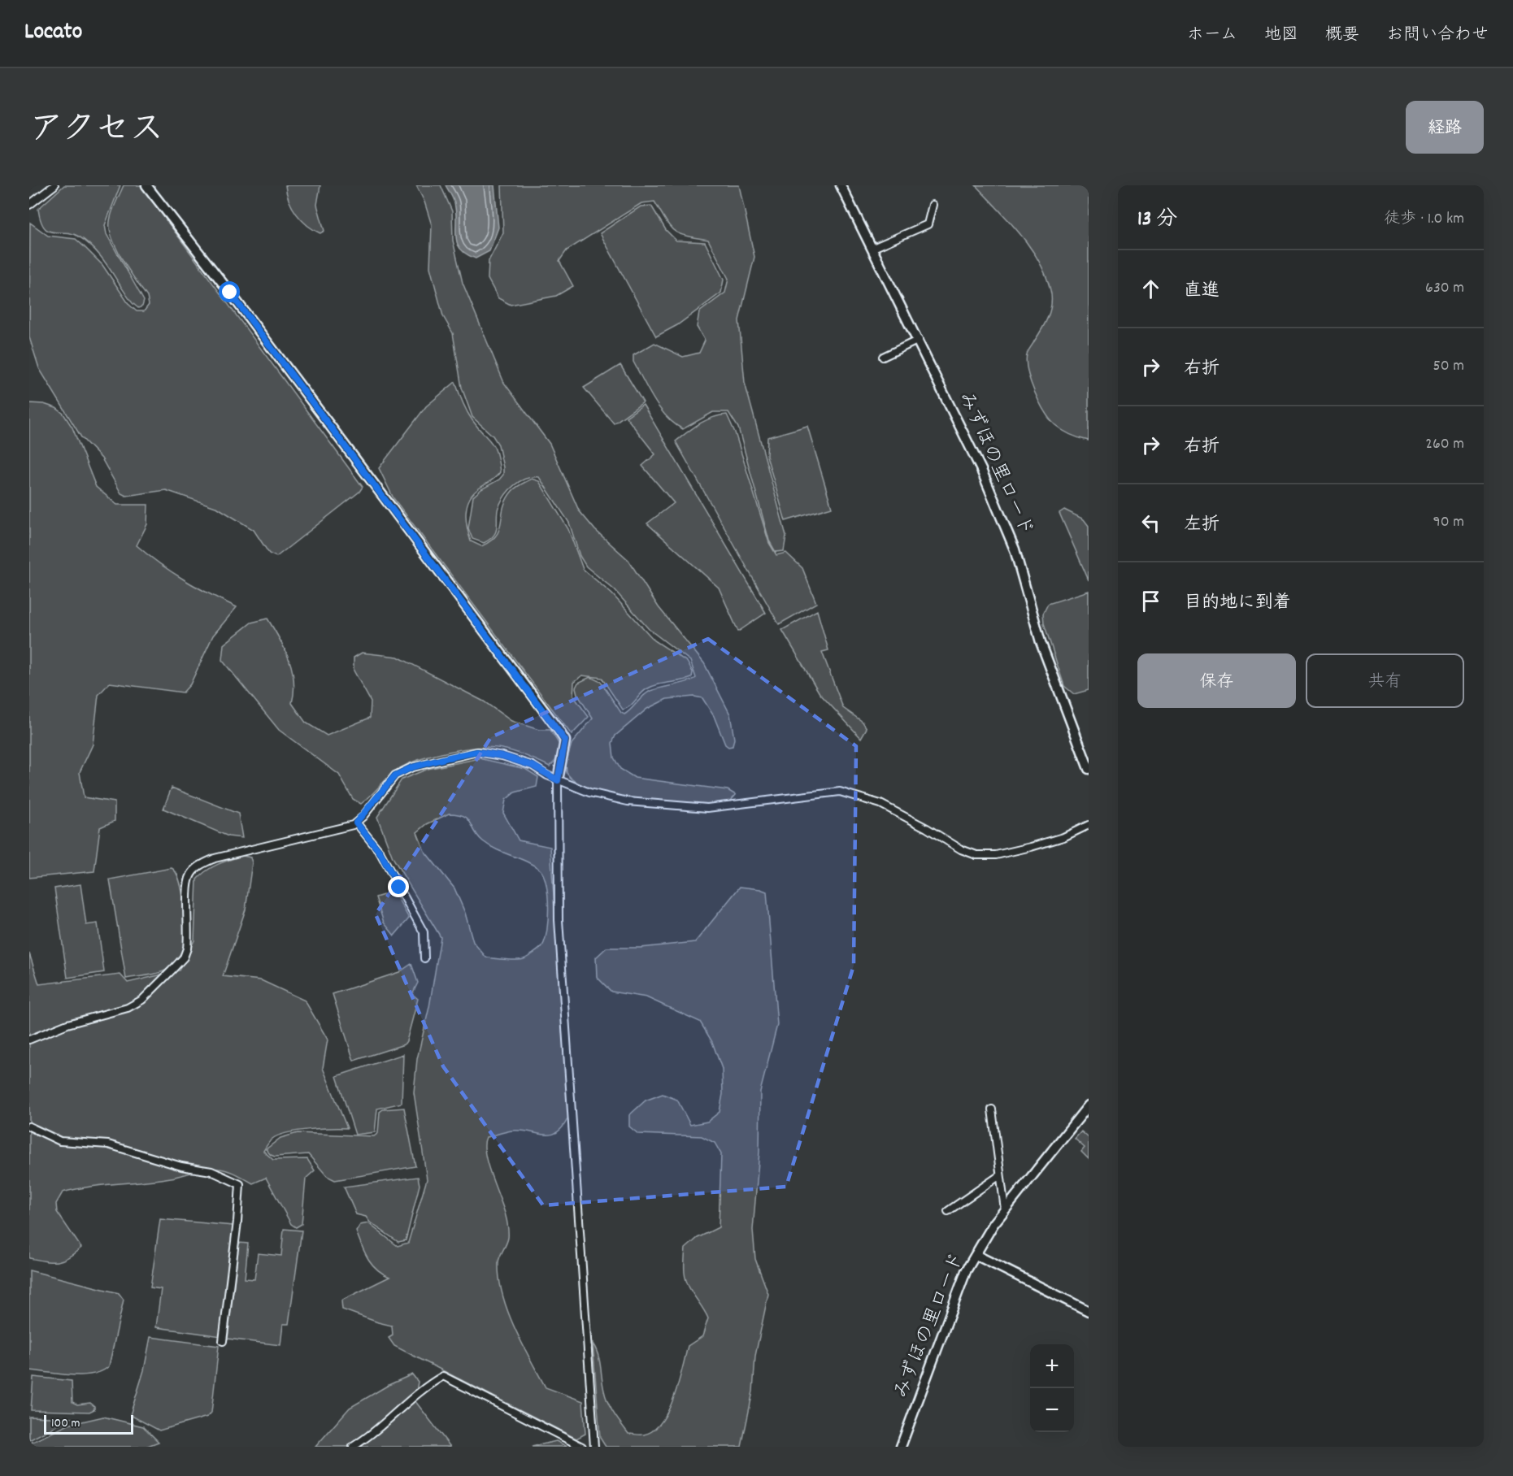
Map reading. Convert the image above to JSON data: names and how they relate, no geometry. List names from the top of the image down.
{
  "streets": {
    "street": ["みずほの里ロード"]
  },
  "scale_bar": "100 m",
  "page": {
    "header": "Locato",
    "nav": [
      "ホーム",
      "地図",
      "概要",
      "お問い合わせ"
    ],
    "title": "アクセス",
    "buttons": [
      "経路",
      ["保存", "共有"]
    ],
    "heading": ["13 分", "徒歩 · 1.0 km"],
    "list": [
      ["直進", "630 m"],
      ["右折", "50 m"],
      ["右折", "260 m"],
      ["左折", "90 m"],
      "目的地に到着"
    ],
    "map_buttons": ["+", "−"],
    "scale": "100 m"
  }
}
